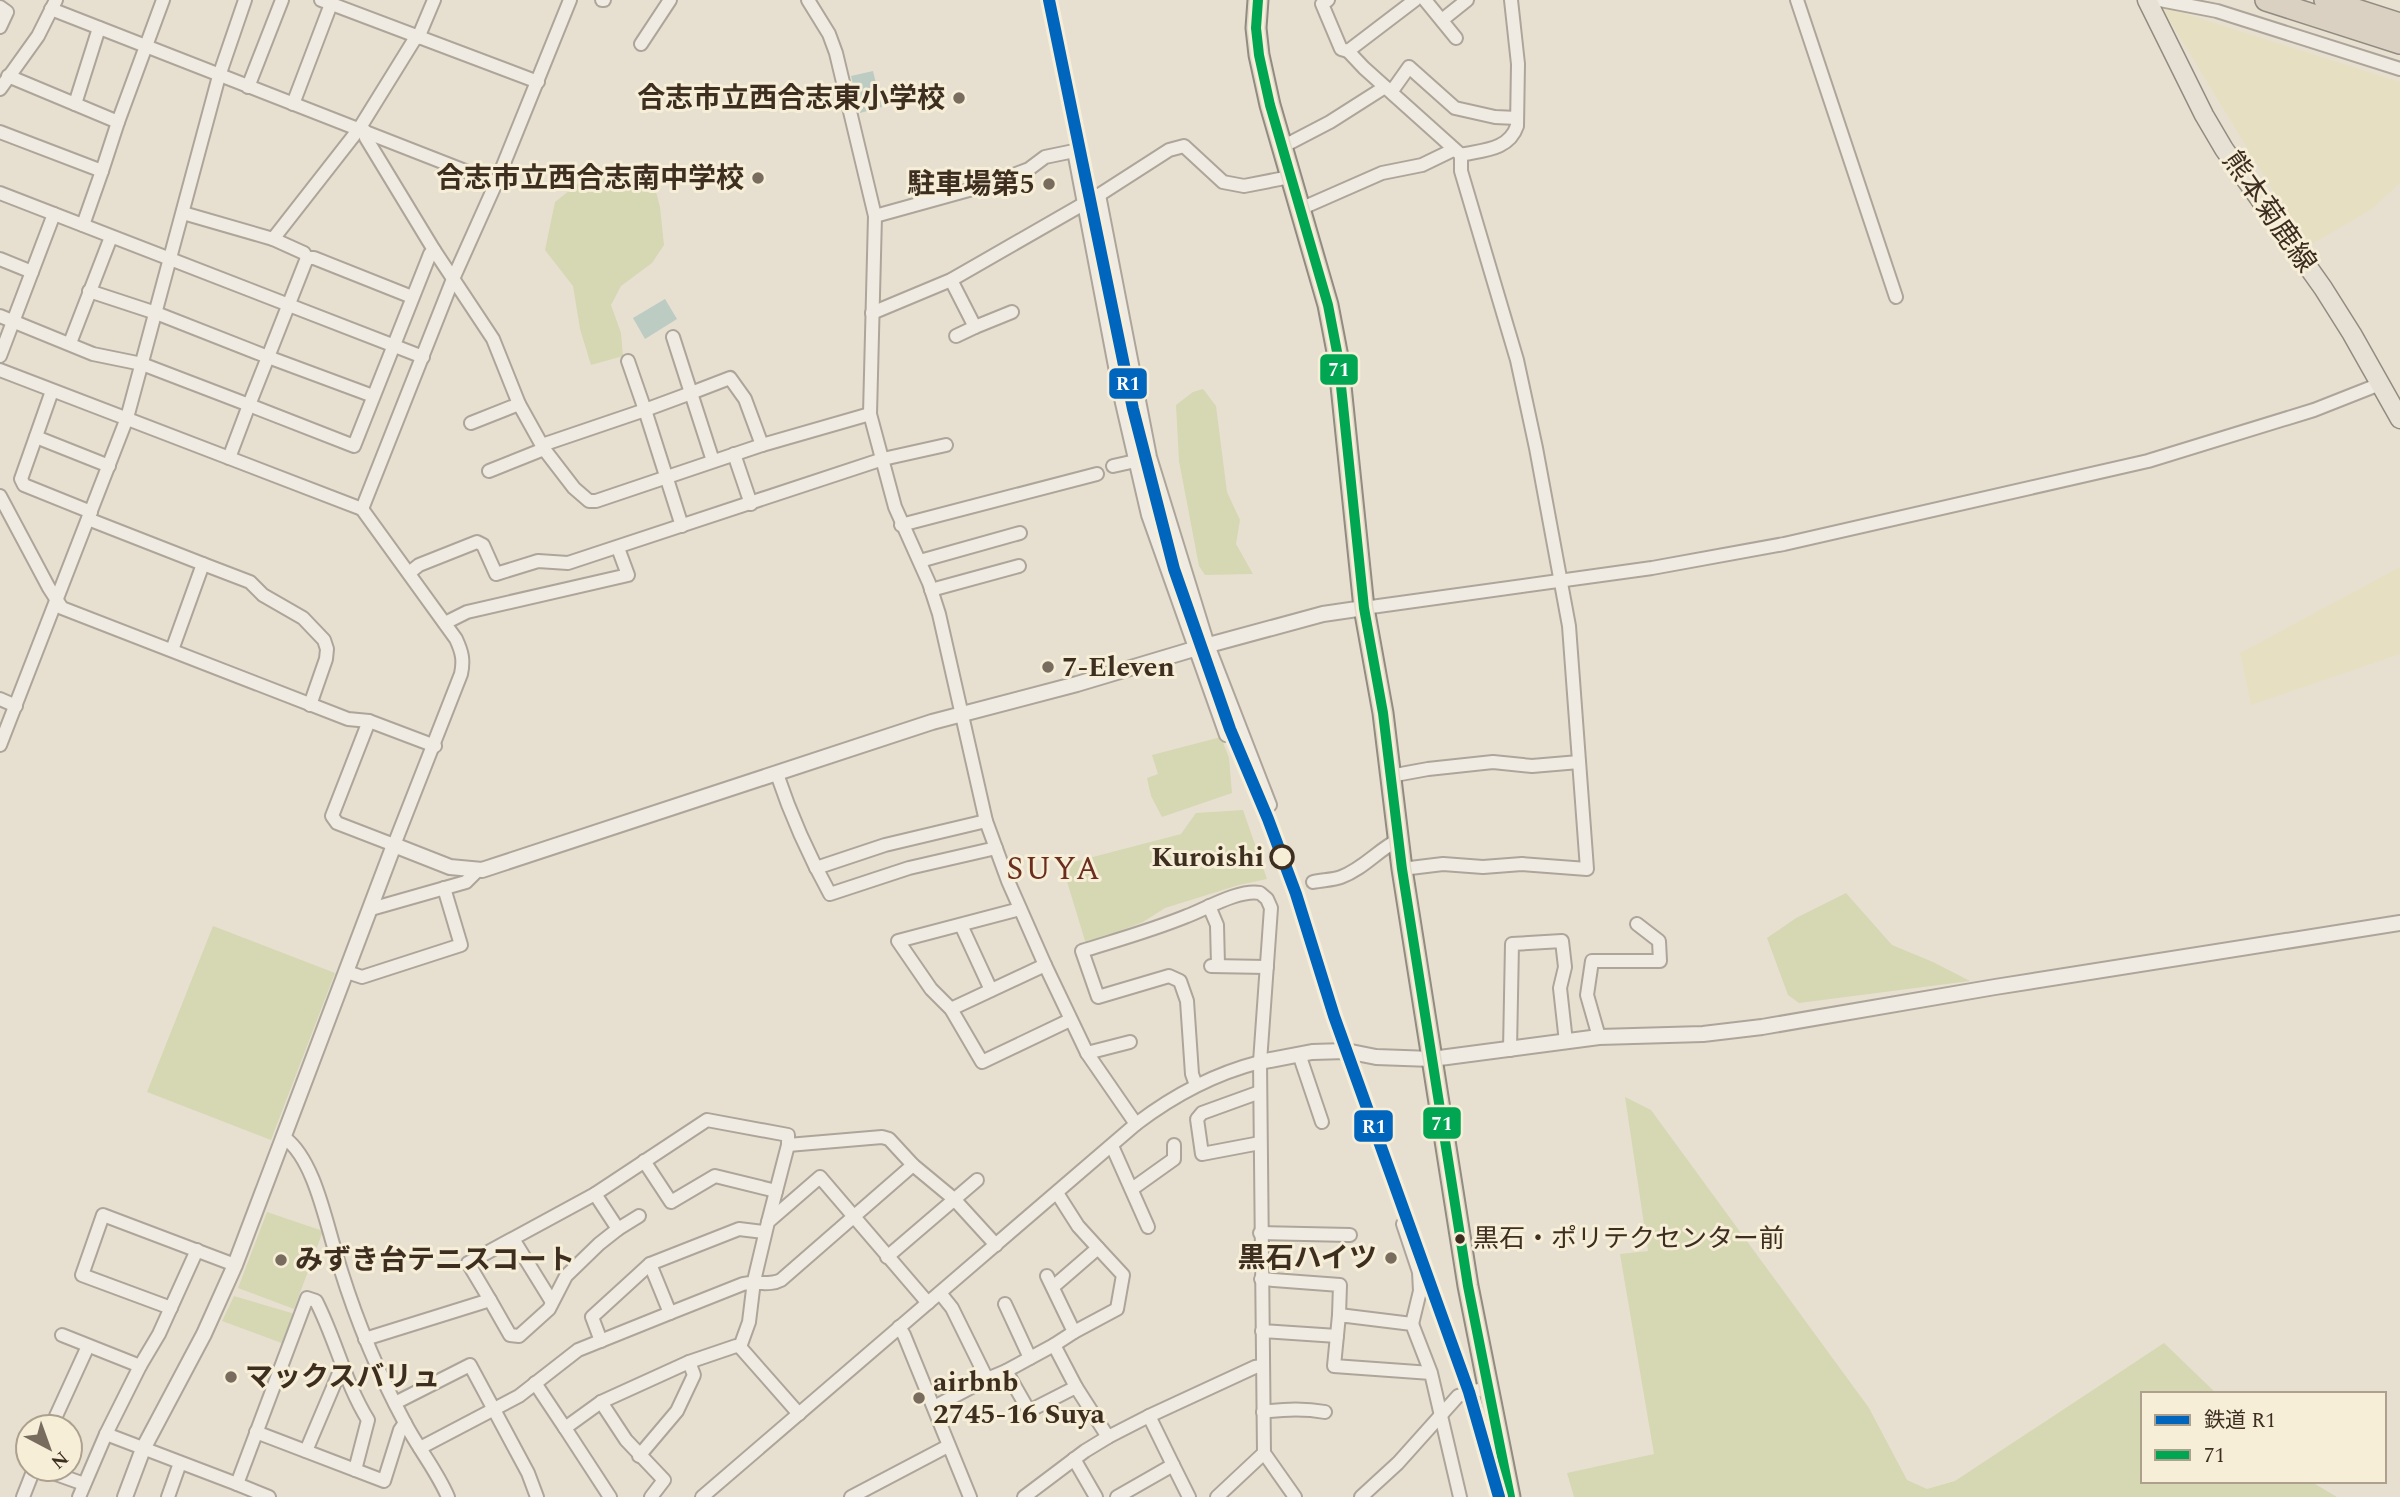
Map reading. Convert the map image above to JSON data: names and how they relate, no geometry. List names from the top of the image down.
{
  "streets": {
    "main road": ["熊本菊鹿線"]
  },
  "districts": ["SUYA"],
  "places": [
    "合志市立西合志東小学校",
    "合志市立西合志南中学校",
    "駐車場第5",
    "7-Eleven",
    "Kuroishi",
    "黒石・ポリテクセンター前",
    "黒石ハイツ",
    "みずき台テニスコート",
    "マックスバリュ",
    "airbnb 2745-16 Suya"
  ],
  "lines": ["rail line R1", "transit line 71"],
  "legend": ["鉄道 R1", "71"],
  "north": "bottom right"
}
